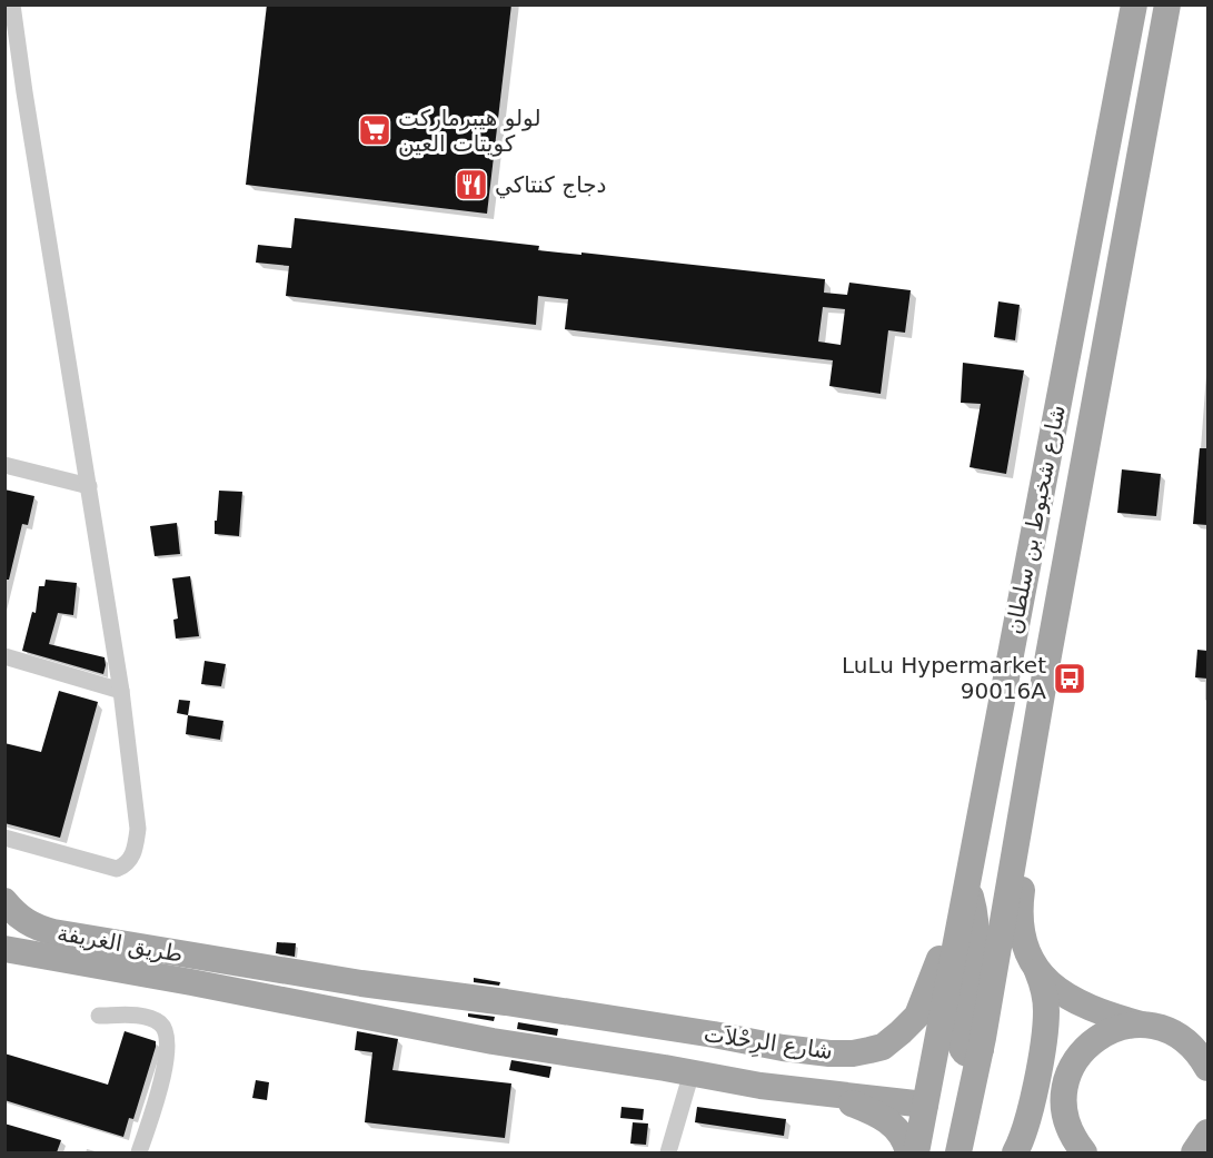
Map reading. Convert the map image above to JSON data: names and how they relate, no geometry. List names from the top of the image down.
{
  "streets": {
    "main road": ["شارع شخبوط بن سلطان", "طريق الغريفة", "شارع الرِحْلاَت"]
  },
  "crossings": [
    ["شارع شخبوط بن سلطان", "شارع الرِحْلاَت"],
    ["طريق الغريفة", "شارع الرِحْلاَت"]
  ],
  "places": {
    "supermarket": ["لولو هيبرماركت كويتات العين"],
    "restaurant": ["دجاج كنتاكي"],
    "bus stop": ["LuLu Hypermarket 90016A"]
  }
}
